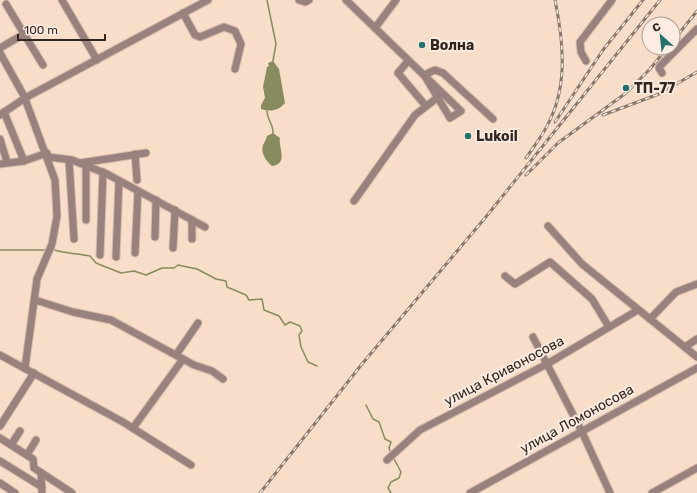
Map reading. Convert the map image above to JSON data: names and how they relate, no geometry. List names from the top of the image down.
{
  "streets": {
    "street": ["улица Кривоносова", "улица Ломоносова"]
  },
  "places": ["Волна", "ТП-77", "Lukoil"],
  "scale_bar": "100 m",
  "north": "top left"
}
